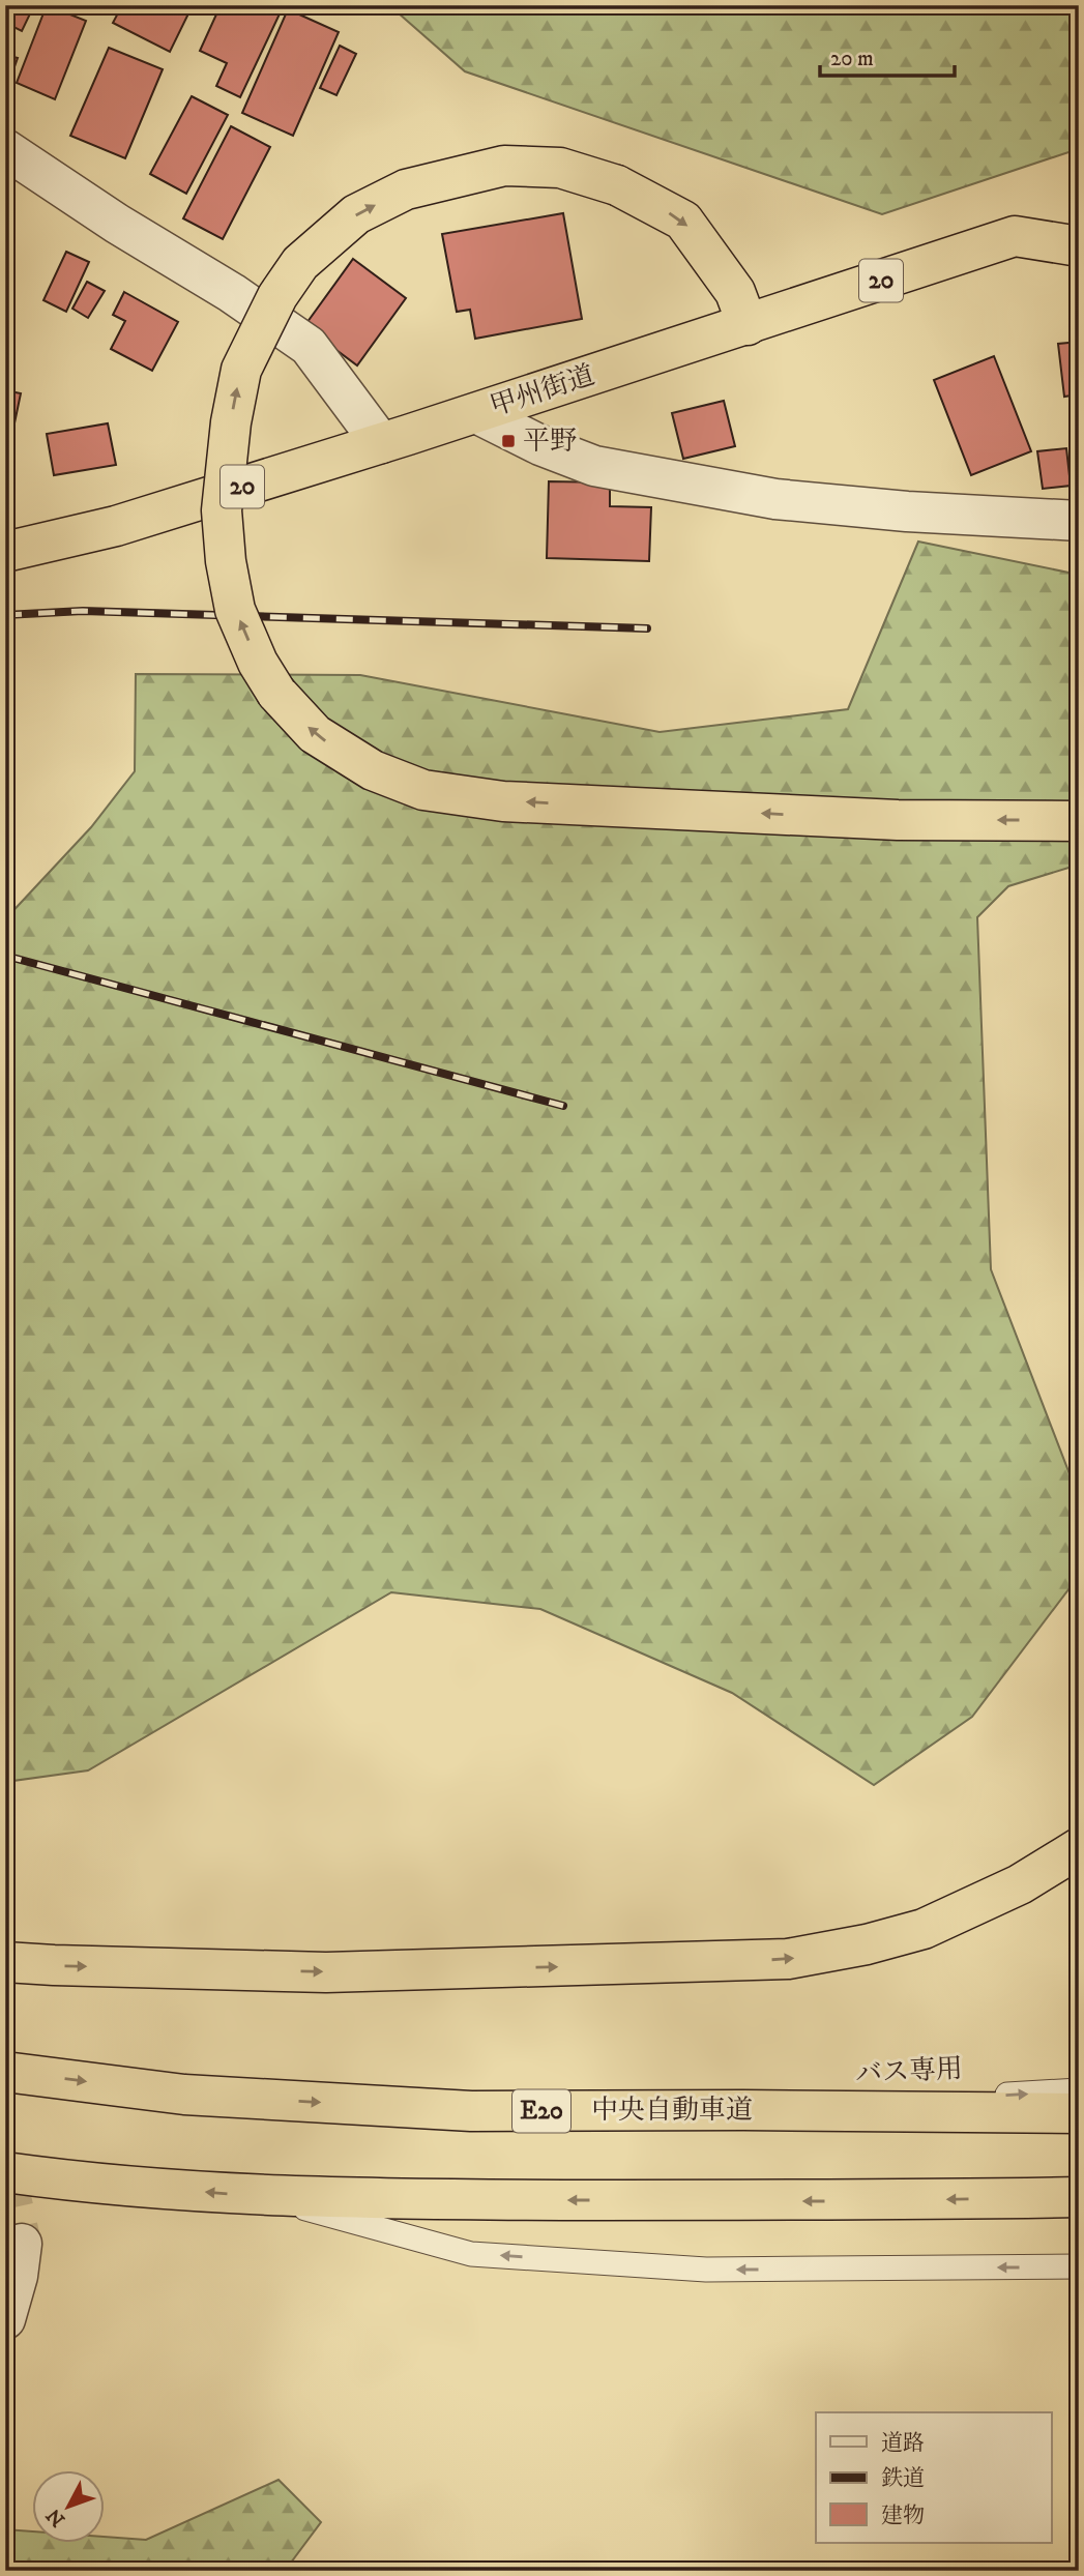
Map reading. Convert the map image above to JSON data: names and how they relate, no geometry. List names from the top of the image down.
{
  "streets": {
    "highway": [
      "20",
      "甲州街道",
      "中央自動車道",
      "E20"
    ],
    "lane": ["バス専用"]
  },
  "crossings": [
    ["バス専用", "中央自動車道"]
  ],
  "places": {
    "transit": ["平野"]
  },
  "legend": ["道路", "鉄道", "建物"],
  "scale_bar": "20 m",
  "north": "bottom left"
}
